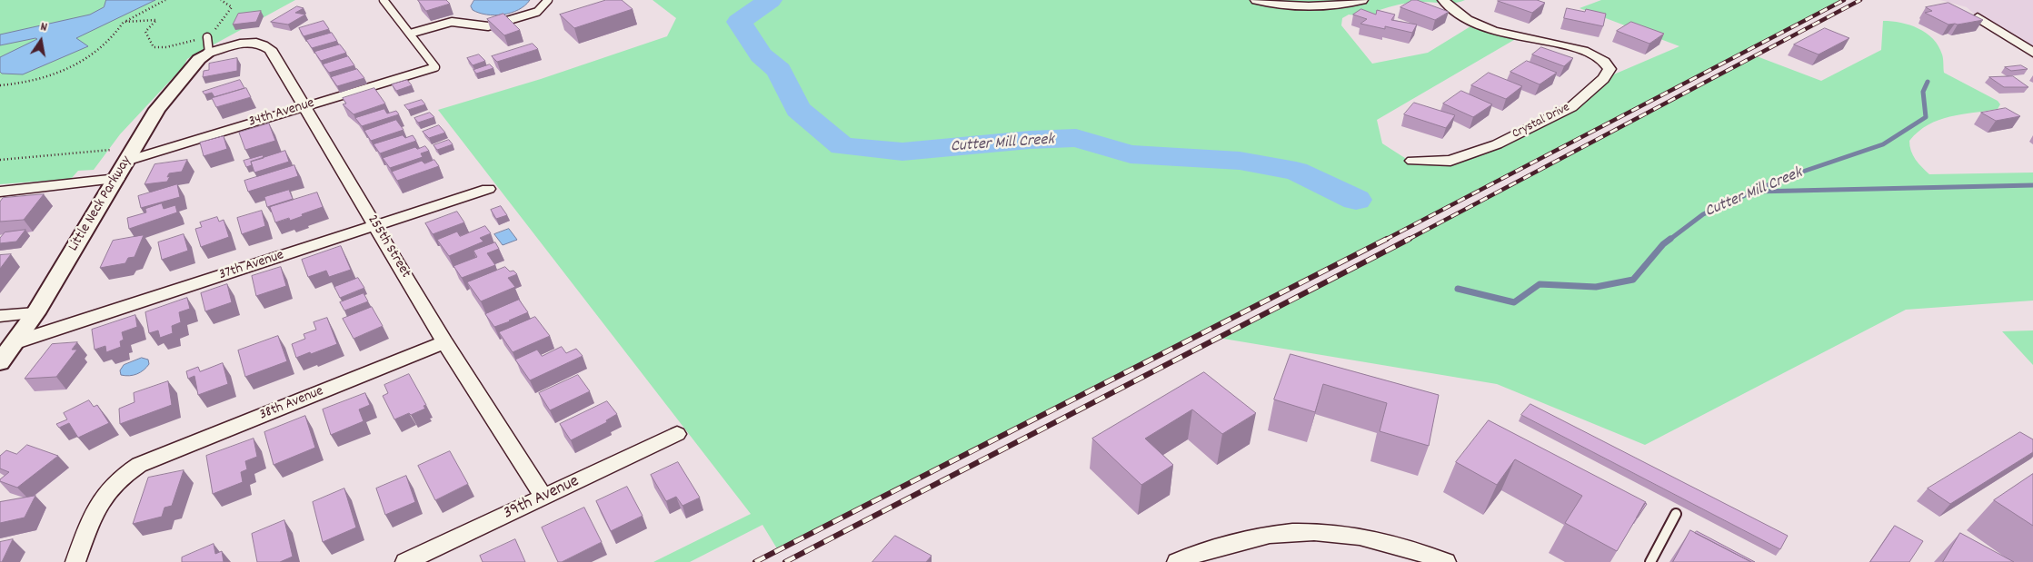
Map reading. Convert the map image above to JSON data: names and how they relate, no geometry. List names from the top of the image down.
{
  "streets": {
    "street": [
      "34th Avenue",
      "Crystal Drive",
      "Little Neck Parkway",
      "255th Street",
      "37th Avenue",
      "38th Avenue",
      "39th Avenue"
    ]
  },
  "crossings": [
    ["34th Avenue", "Little Neck Parkway"],
    ["34th Avenue", "255th Street"],
    ["Little Neck Parkway", "255th Street"],
    ["Little Neck Parkway", "37th Avenue"],
    ["255th Street", "37th Avenue"],
    ["255th Street", "38th Avenue"],
    ["255th Street", "39th Avenue"]
  ],
  "water": ["Cutter Mill Creek"],
  "north": "top"
}
